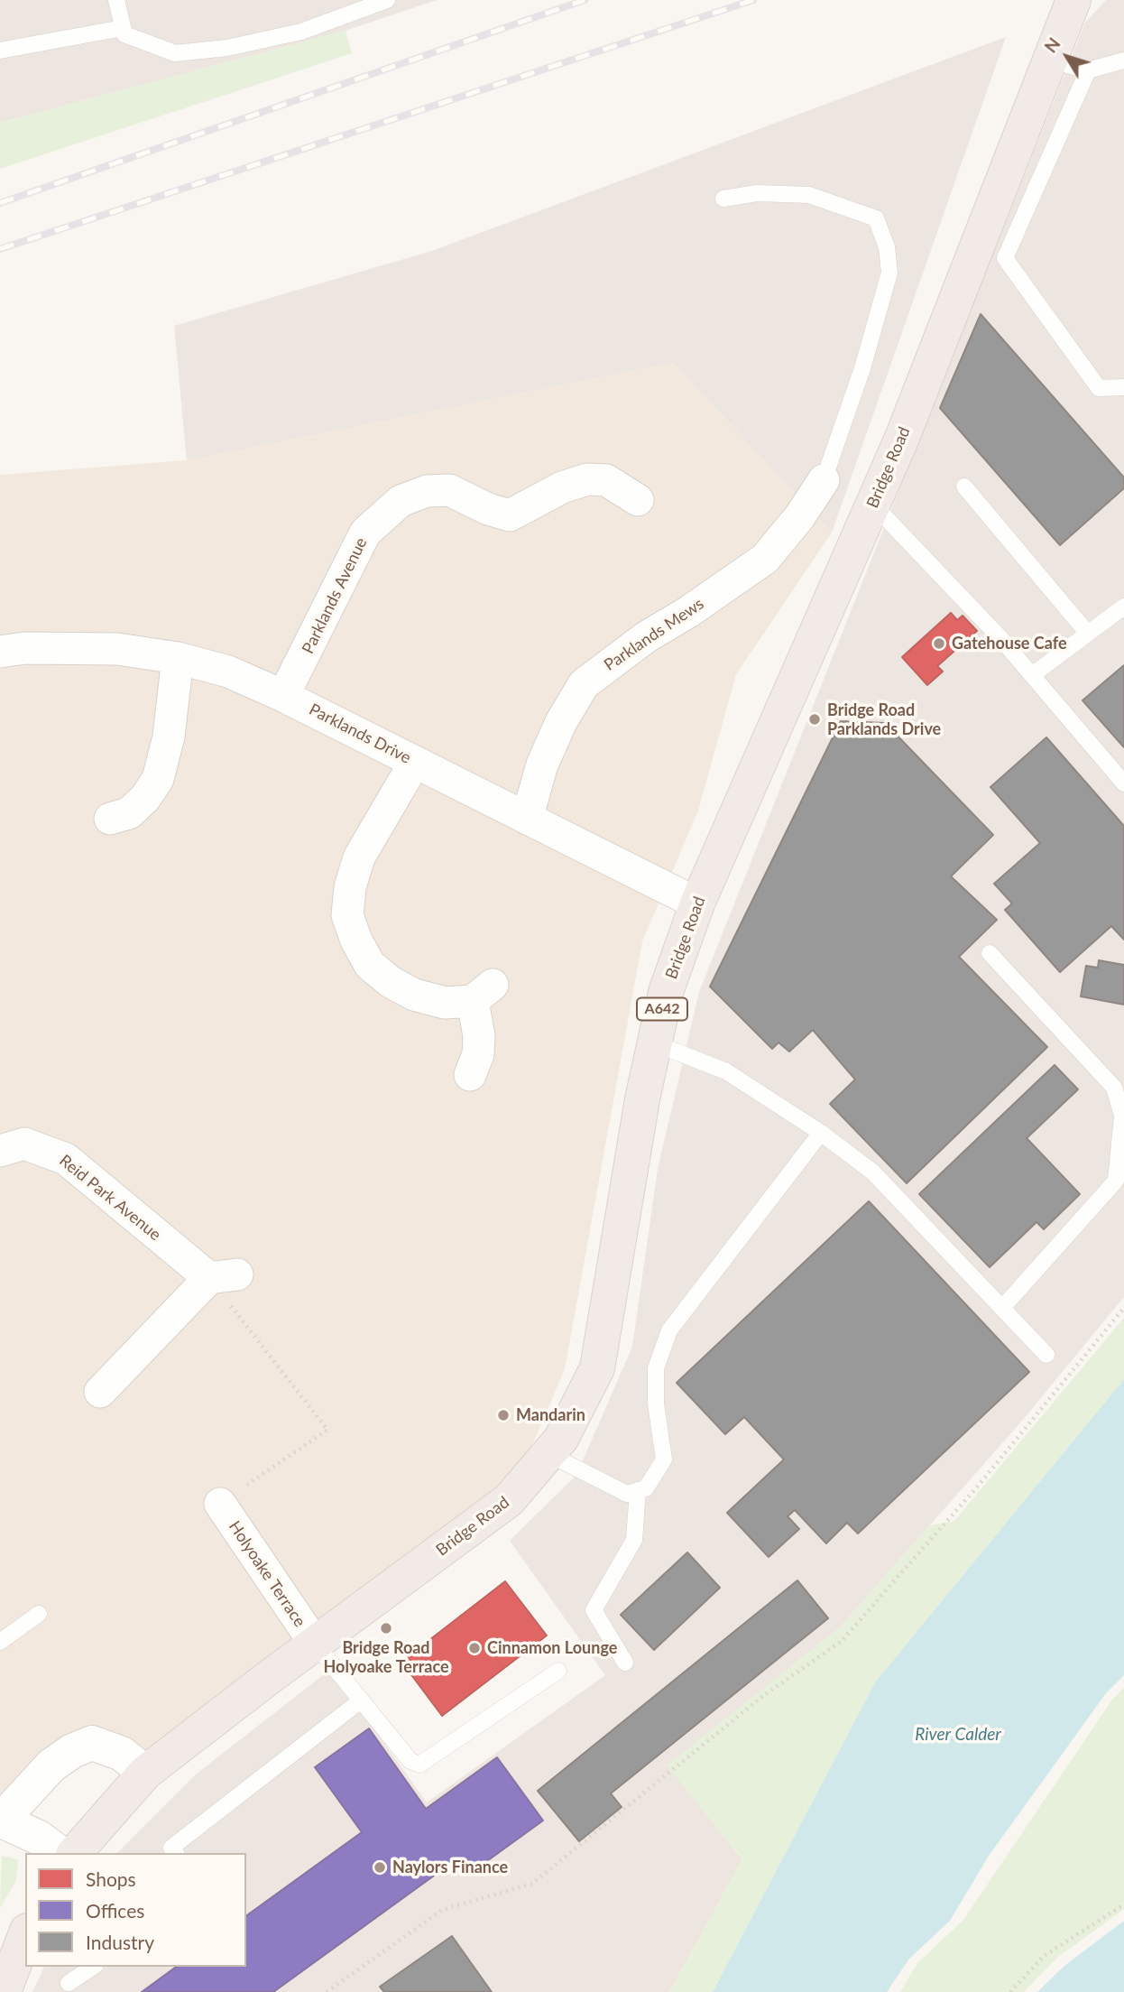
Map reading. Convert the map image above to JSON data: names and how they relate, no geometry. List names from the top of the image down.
{
  "streets": {
    "highway": ["Bridge Road", "A642"],
    "street": [
      "Parklands Avenue",
      "Parklands Mews",
      "Parklands Drive",
      "Reid Park Avenue",
      "Holyoake Terrace"
    ]
  },
  "crossings": [
    ["Bridge Road", "Parklands Drive"],
    ["Bridge Road", "Holyoake Terrace"],
    ["Parklands Avenue", "Parklands Drive"],
    ["Parklands Mews", "Parklands Drive"]
  ],
  "water": ["River Calder"],
  "places": [
    "Gatehouse Cafe",
    "Bridge Road Parklands Drive",
    "Mandarin",
    "Bridge Road Holyoake Terrace",
    "Cinnamon Lounge",
    "Naylors Finance"
  ],
  "legend": ["Shops", "Offices", "Industry"],
  "north": "top left"
}
